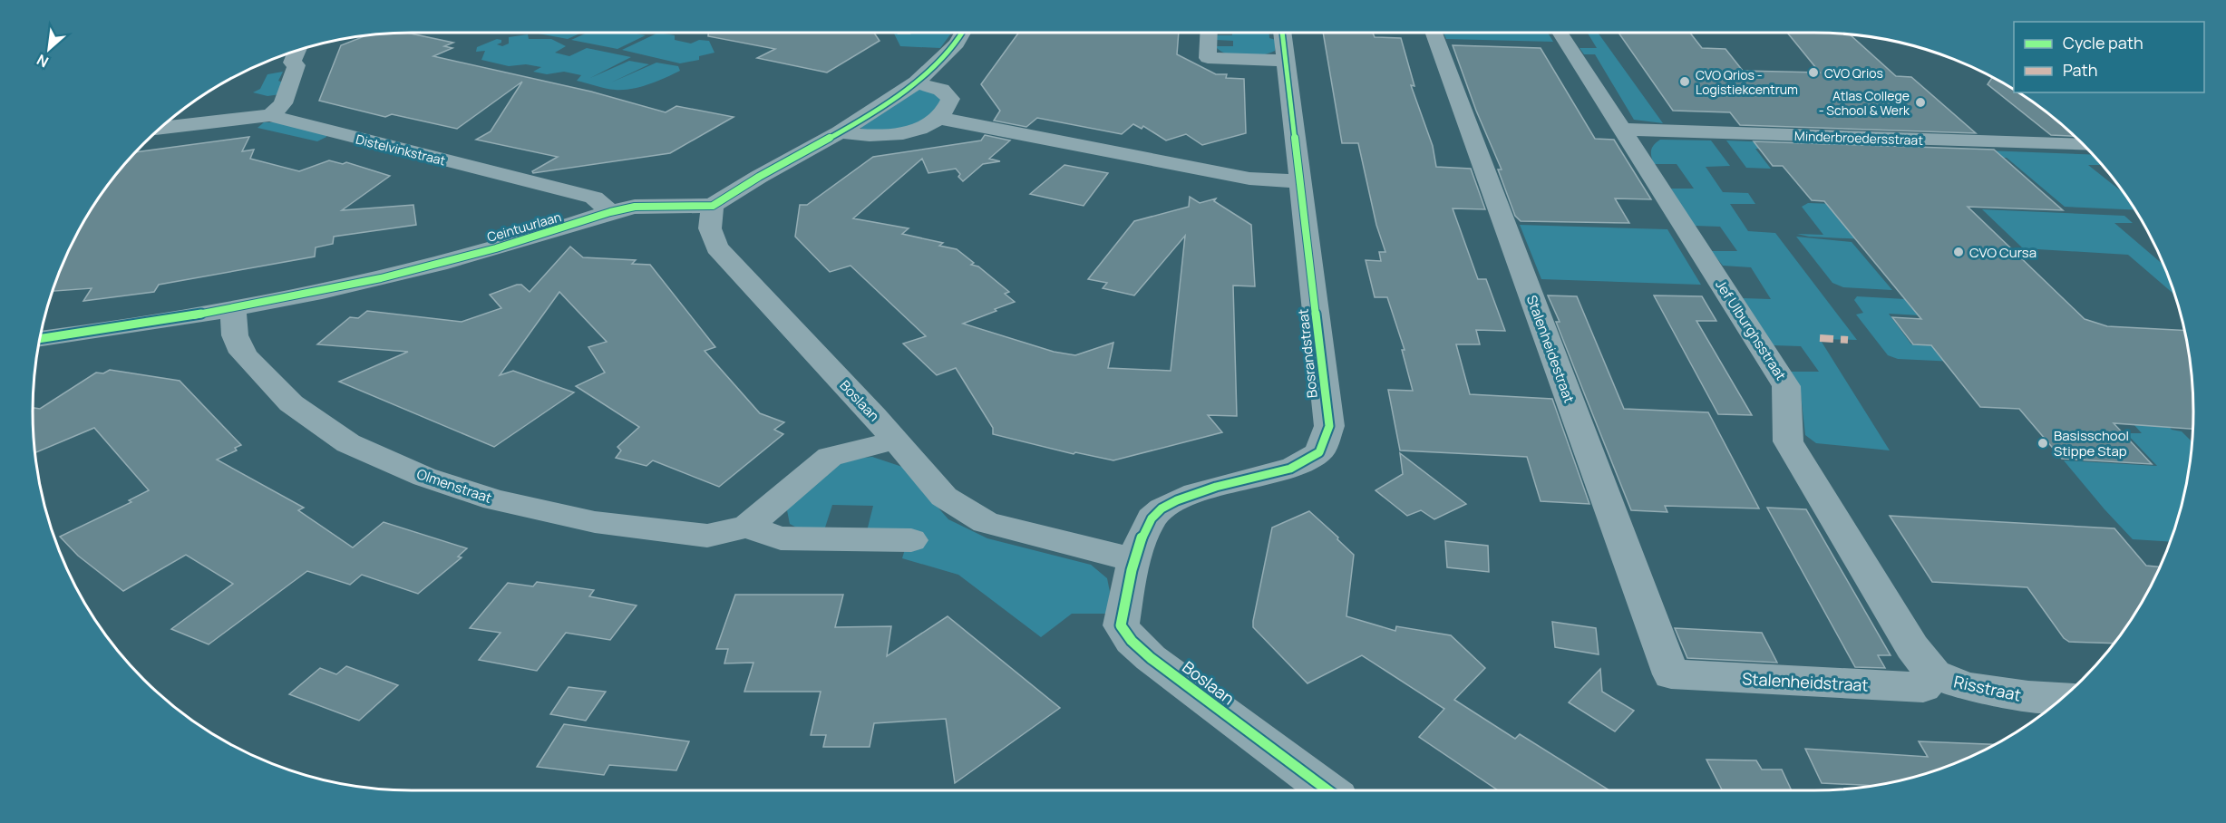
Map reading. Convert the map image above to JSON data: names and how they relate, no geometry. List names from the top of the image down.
{
  "streets": {
    "street": [
      "Minderbroedersstraat",
      "Distelvinkstraat",
      "Ceintuurlaan",
      "Jef Ulburghsstraat",
      "Stalenheidestraat",
      "Bosrandstraat",
      "Boslaan",
      "Olmenstraat",
      "Stalenheidstraat",
      "Risstraat"
    ]
  },
  "crossings": [
    ["Minderbroedersstraat", "Jef Ulburghsstraat"],
    ["Distelvinkstraat", "Ceintuurlaan"],
    ["Ceintuurlaan", "Boslaan"],
    ["Ceintuurlaan", "Olmenstraat"],
    ["Jef Ulburghsstraat", "Stalenheidstraat"],
    ["Jef Ulburghsstraat", "Risstraat"],
    ["Stalenheidestraat", "Stalenheidstraat"],
    ["Bosrandstraat", "Boslaan"],
    ["Boslaan", "Olmenstraat"],
    ["Stalenheidstraat", "Risstraat"]
  ],
  "places": [
    "CVO Qrios",
    "CVO Qrios - Logistiekcentrum",
    "Atlas College - School & Werk",
    "CVO Cursa",
    "Basisschool Stippe Stap"
  ],
  "legend": ["Cycle path", "Path"],
  "north": "bottom left"
}
